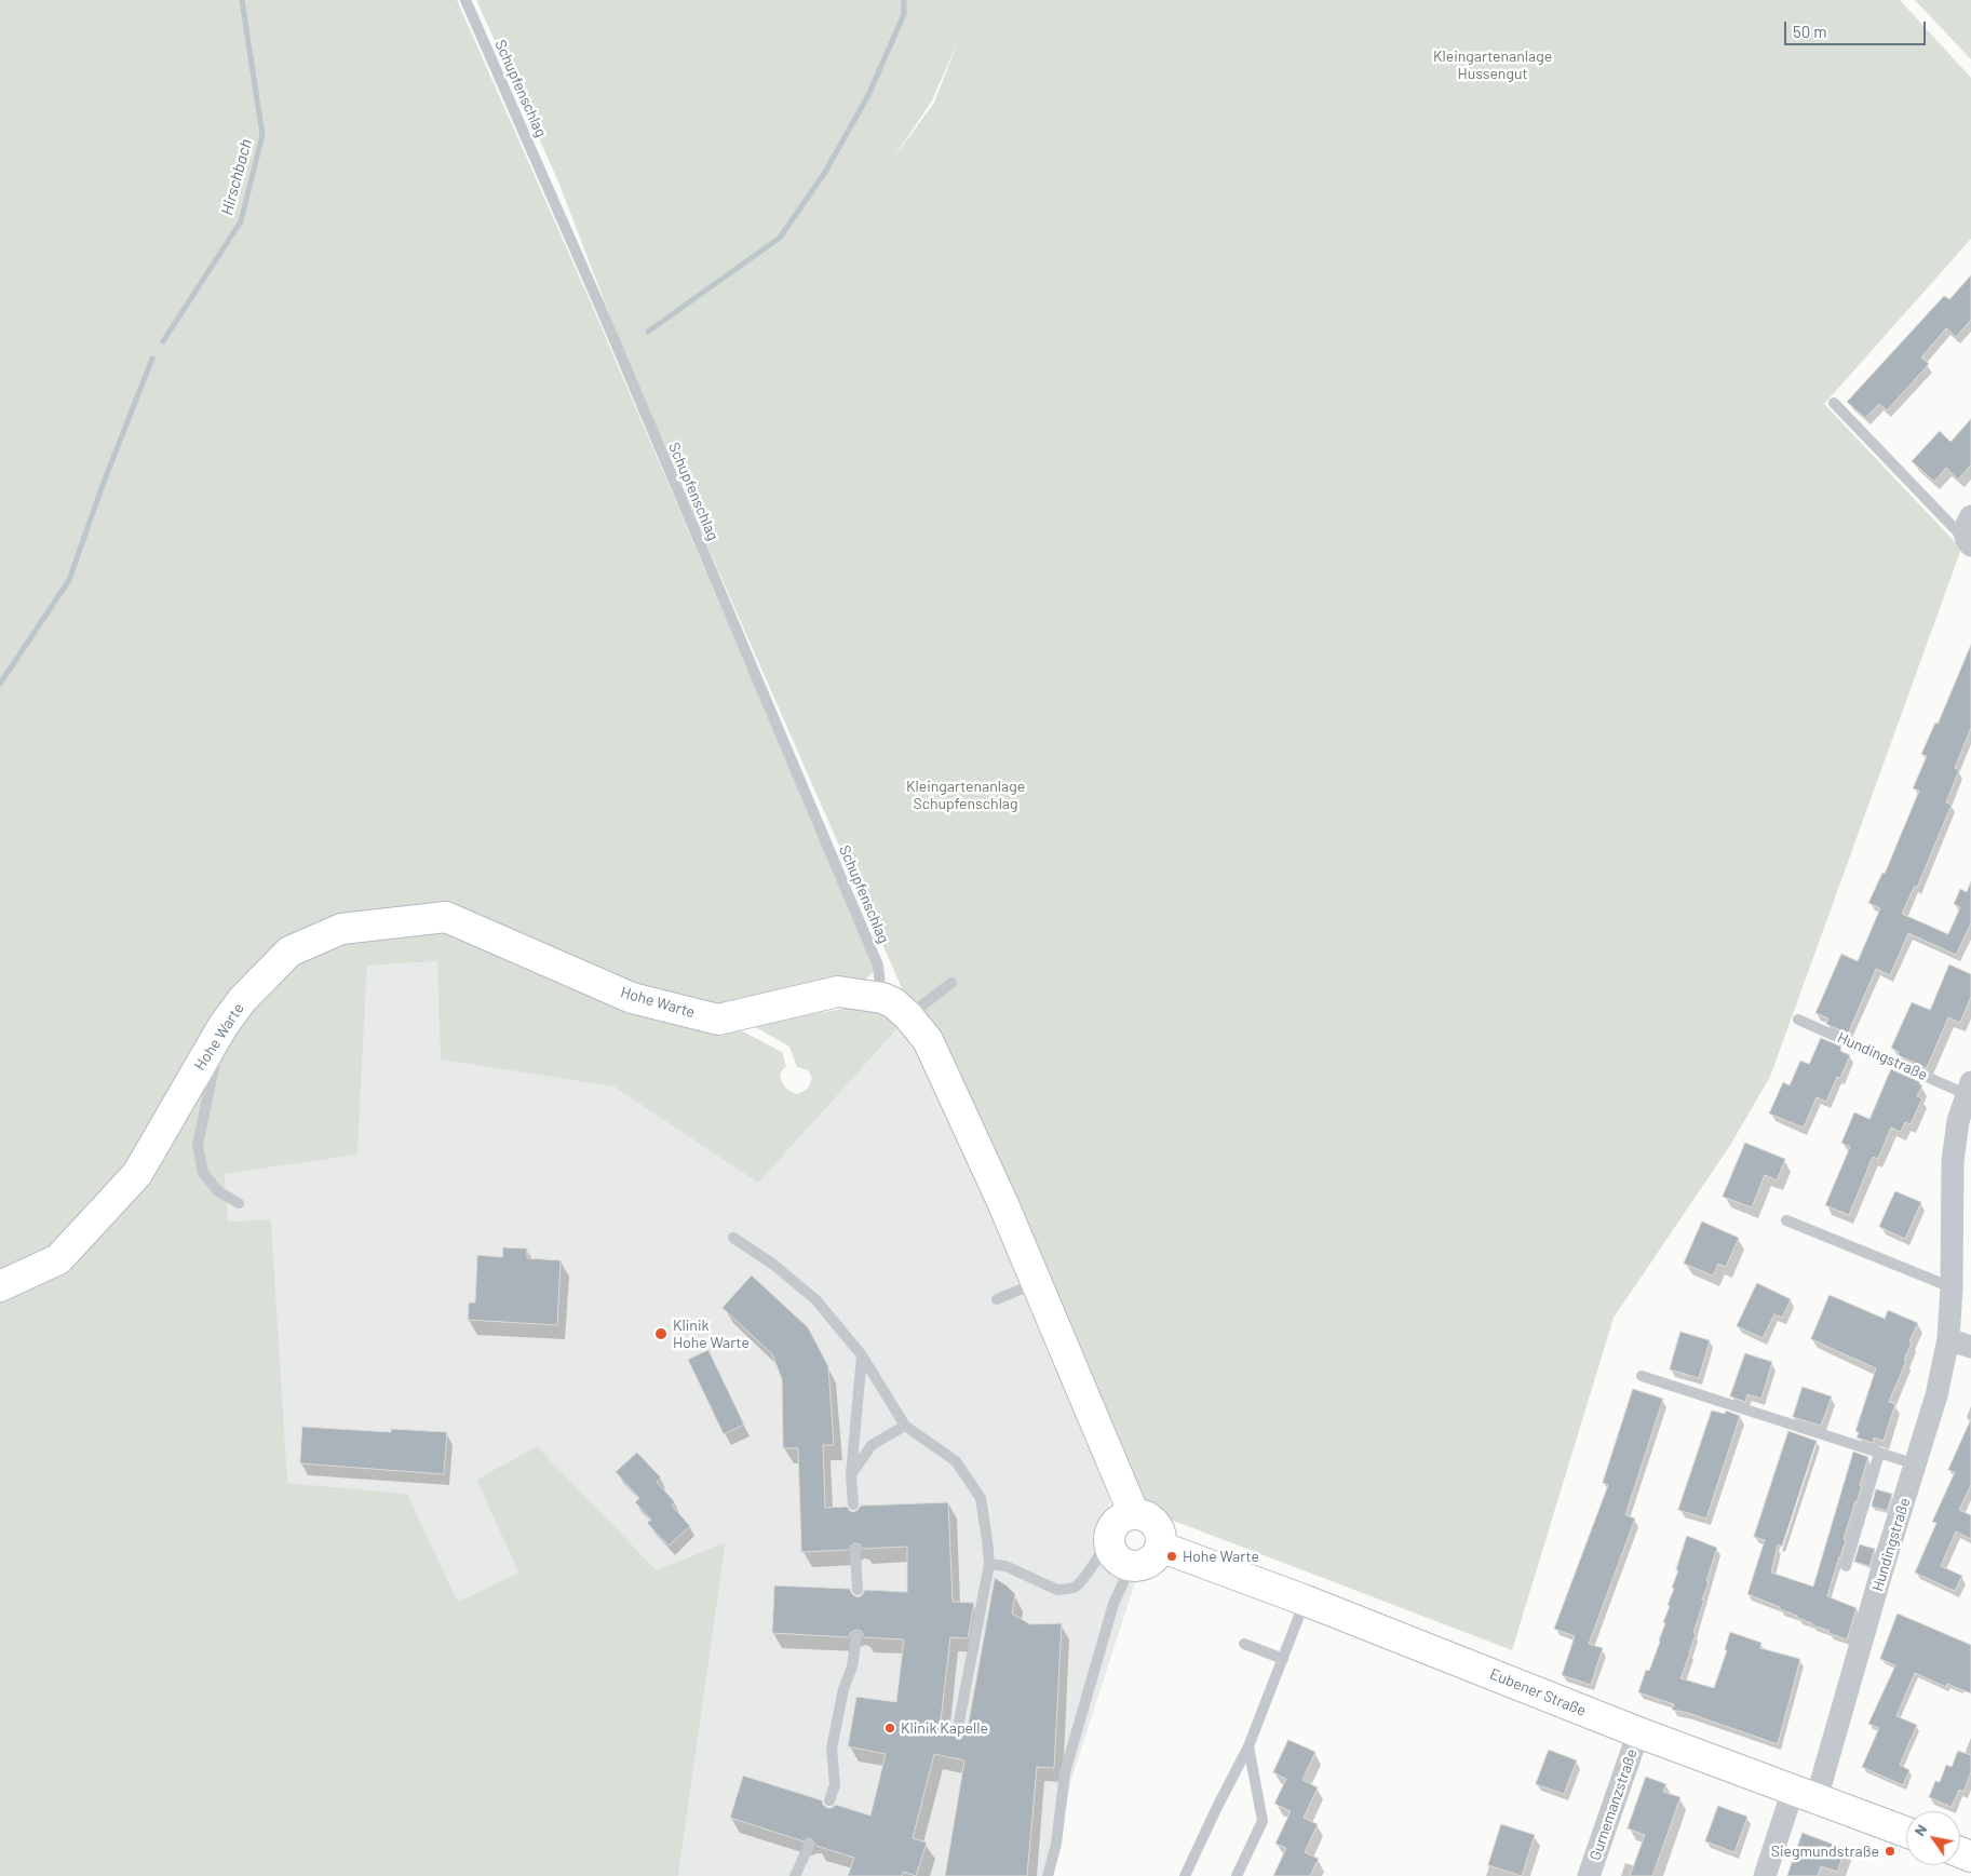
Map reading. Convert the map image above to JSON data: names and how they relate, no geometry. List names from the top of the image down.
{
  "streets": {
    "street": [
      "Hohe Warte",
      "Hundingstraße",
      "Eubener Straße",
      "Gurnemanzstraße"
    ],
    "lane": ["Schupfenschlag"]
  },
  "crossings": [
    ["Schupfenschlag", "Hohe Warte"],
    ["Hohe Warte", "Eubener Straße"],
    ["Hundingstraße", "Eubener Straße"],
    ["Eubener Straße", "Gurnemanzstraße"]
  ],
  "water": ["Hirschbach"],
  "parks": ["Kleingartenanlage Hussengut", "Kleingartenanlage Schupfenschlag"],
  "places": [
    "Klinik Hohe Warte",
    "Hohe Warte",
    "Klinik Kapelle",
    "Siegmundstraße"
  ],
  "scale_bar": "50 m",
  "north": "top left"
}
